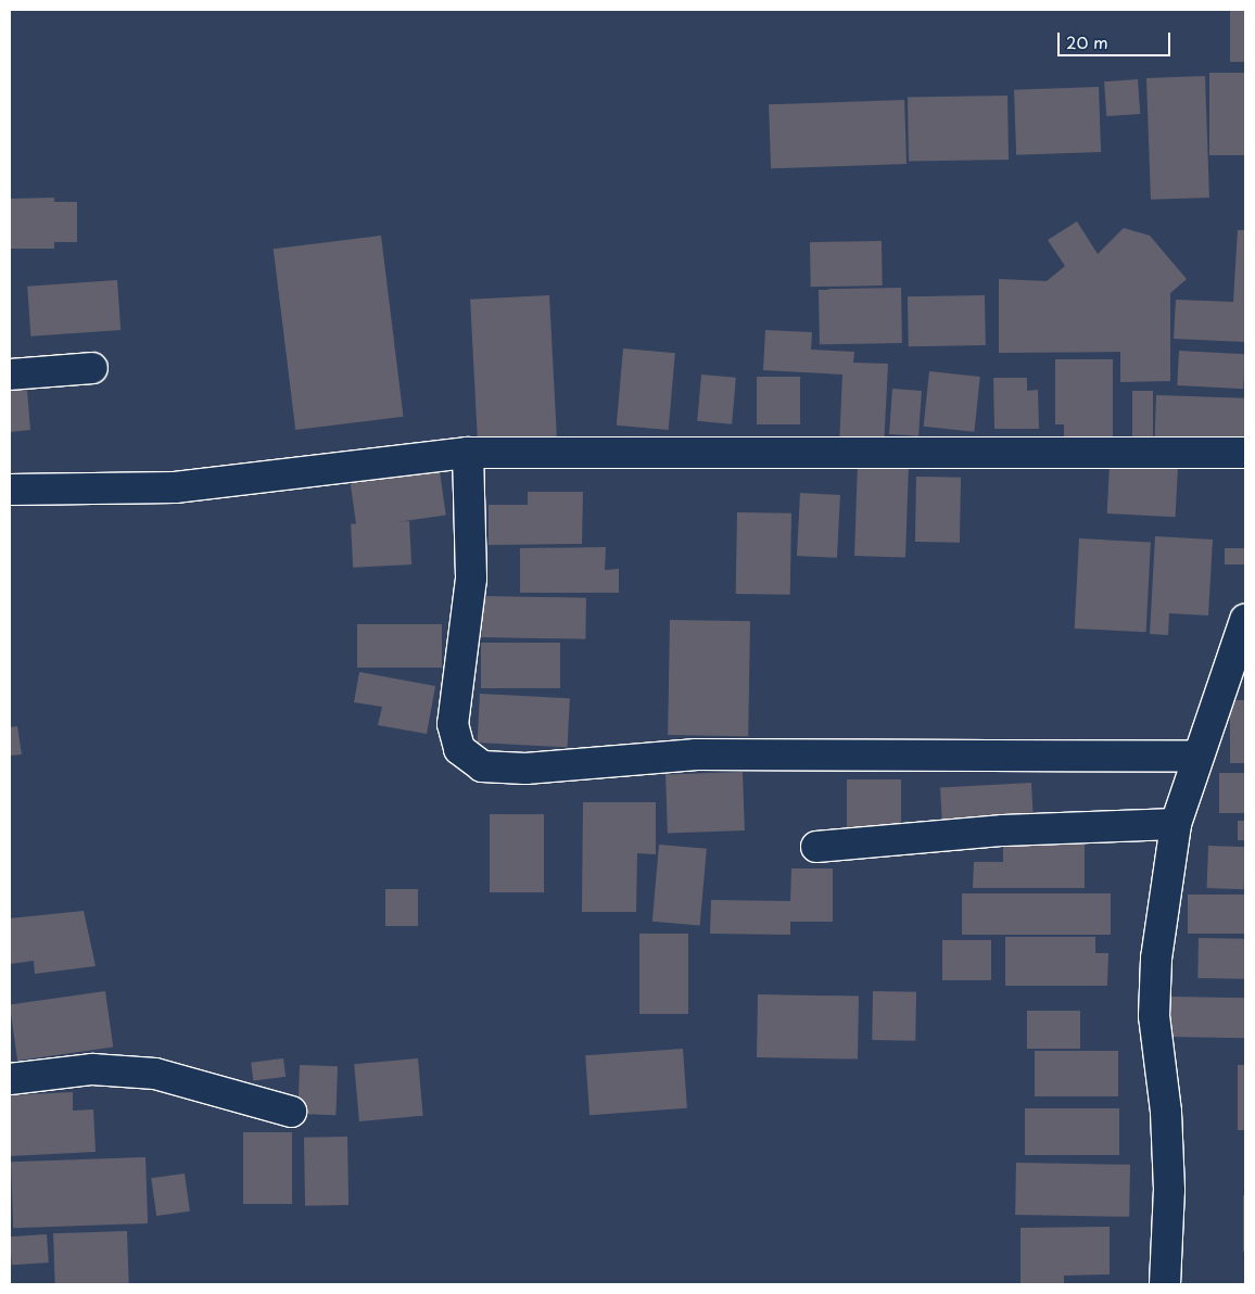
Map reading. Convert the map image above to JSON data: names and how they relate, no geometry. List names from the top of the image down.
{
  "scale_bar": "20 m"
}
